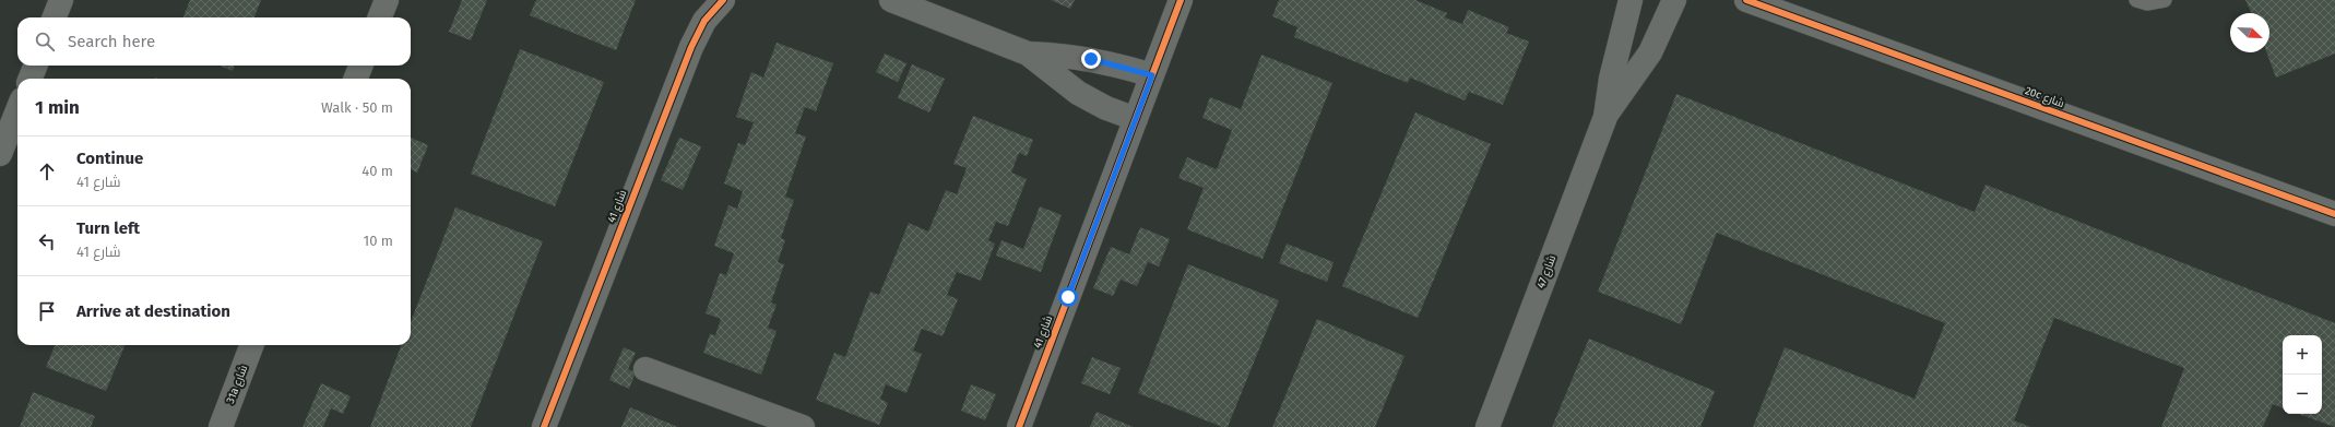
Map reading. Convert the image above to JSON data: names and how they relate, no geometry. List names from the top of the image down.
{
  "streets": {
    "street": [
      "20c شارع",
      "شارع 41",
      "شارع 47",
      "31a شارع"
    ]
  },
  "north": "bottom right",
  "page": {
    "search": "Search here",
    "heading": ["1 min", "Walk · 50 m"],
    "list": [
      ["Continue", "شارع 41", "40 m"],
      ["Turn left", "شارع 41", "10 m"],
      "Arrive at destination"
    ],
    "map_buttons": ["+", "−"]
  }
}
